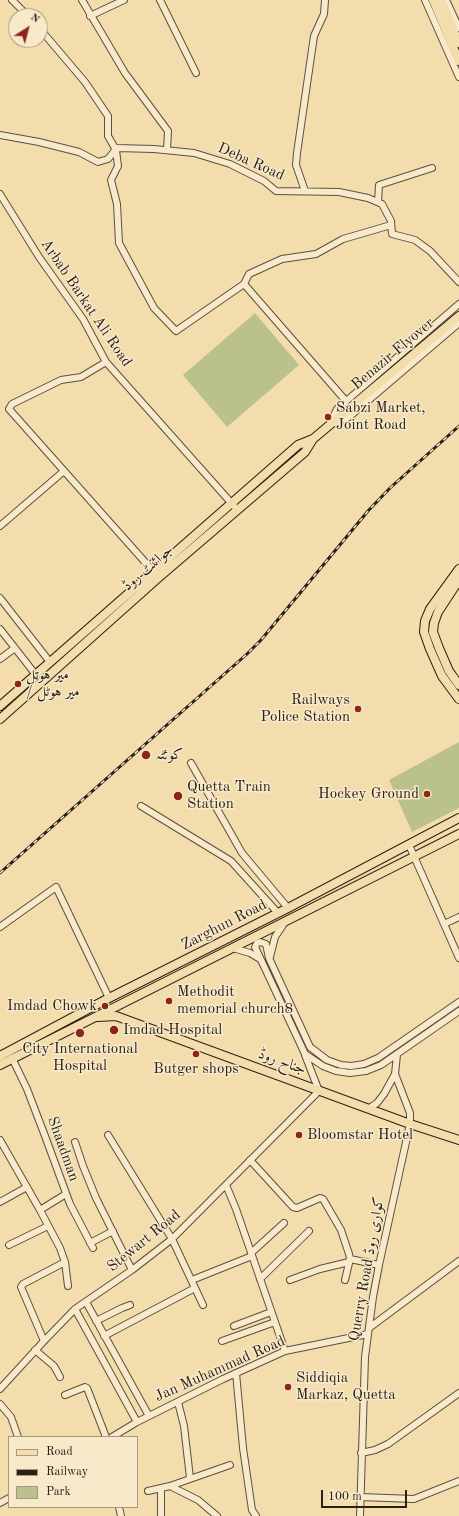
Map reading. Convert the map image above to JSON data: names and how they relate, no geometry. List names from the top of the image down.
{
  "streets": {
    "main road": [
      "Benazir Flyover",
      "جوائنٹ روڈ",
      "Zarghun Road",
      "جناح روڈ"
    ],
    "street": [
      "Deba Road",
      "Arbab Barkat Ali Road",
      "Shaadman",
      "Stewart Road",
      "Querry Road کواری روڈ",
      "Jan Muhammad Road"
    ]
  },
  "crossings": [
    ["Arbab Barkat Ali Road", "جوائنٹ روڈ"],
    ["Benazir Flyover", "جوائنٹ روڈ"],
    ["Zarghun Road", "جناح روڈ"],
    ["Zarghun Road", "Shaadman"],
    ["جناح روڈ", "Stewart Road"],
    ["جناح روڈ", "Querry Road کواری روڈ"],
    ["Querry Road کواری روڈ", "Jan Muhammad Road"]
  ],
  "places": [
    "Sabzi Market, Joint Road",
    "میر هوټل / میر ہوٹل",
    "Railways Police Station",
    "کوئٹہ",
    "Hockey Ground",
    "Quetta Train Station",
    "Methodit memorial church8",
    "Imdad Chowk",
    "Imdad Hospital",
    "City International Hospital",
    "Butger shops",
    "Bloomstar Hotel",
    "Siddiqia Markaz, Quetta"
  ],
  "legend": ["Road", "Railway", "Park"],
  "scale_bar": "100 m",
  "north": "top right"
}
